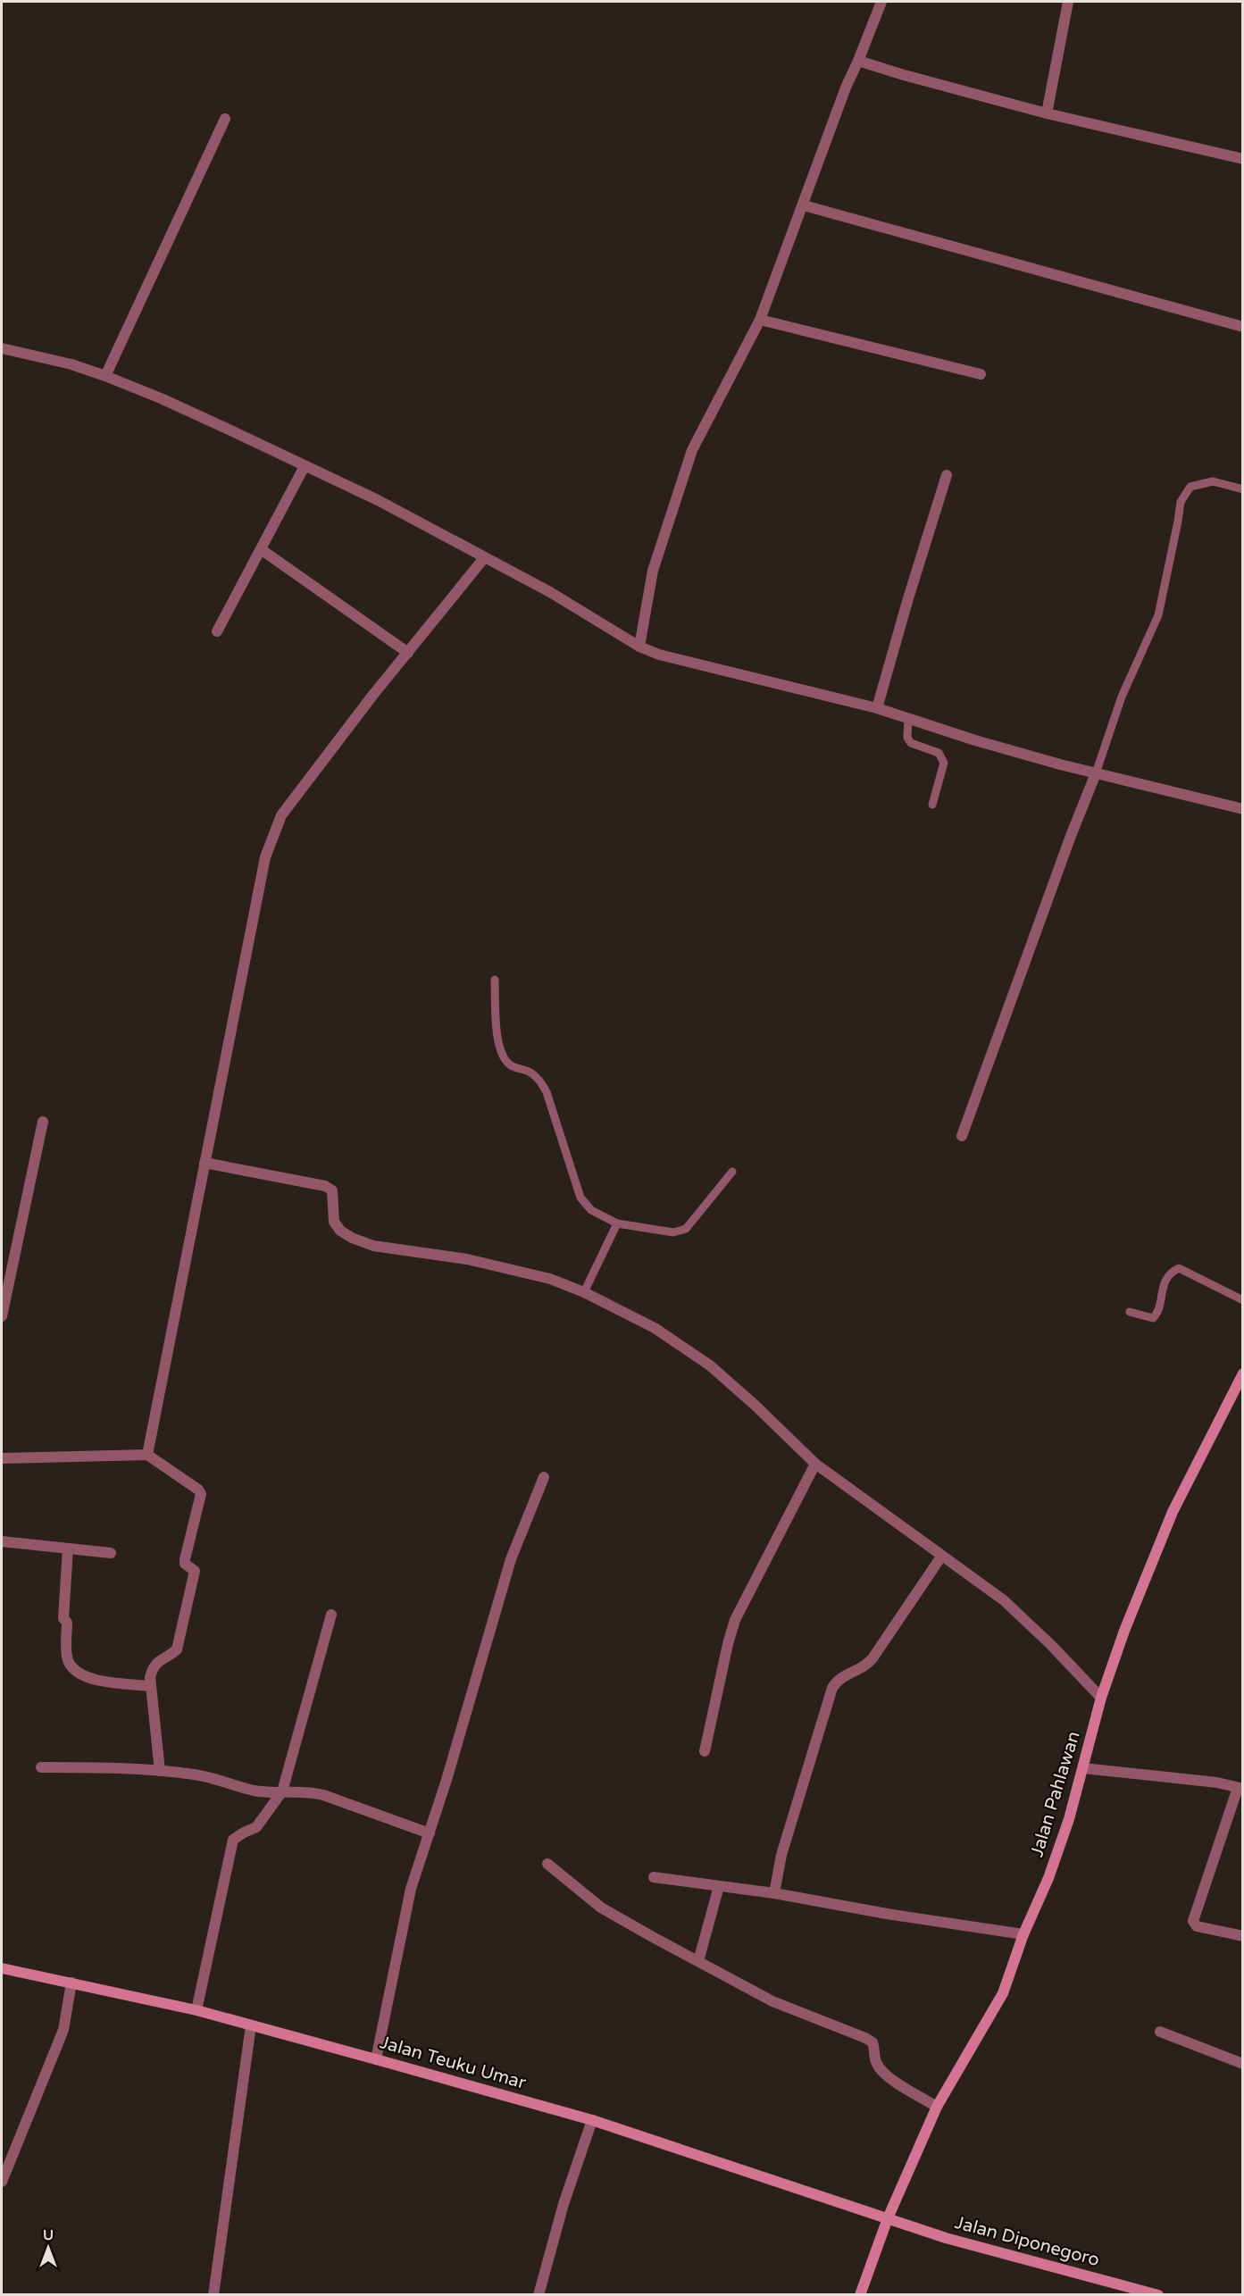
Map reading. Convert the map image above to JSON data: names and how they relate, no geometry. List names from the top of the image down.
{
  "streets": {
    "main road": ["Jalan Pahlawan", "Jalan Teuku Umar", "Jalan Diponegoro"]
  },
  "crossings": [
    ["Jalan Pahlawan", "Jalan Teuku Umar"],
    ["Jalan Pahlawan", "Jalan Diponegoro"],
    ["Jalan Teuku Umar", "Jalan Diponegoro"]
  ],
  "north": "top"
}
